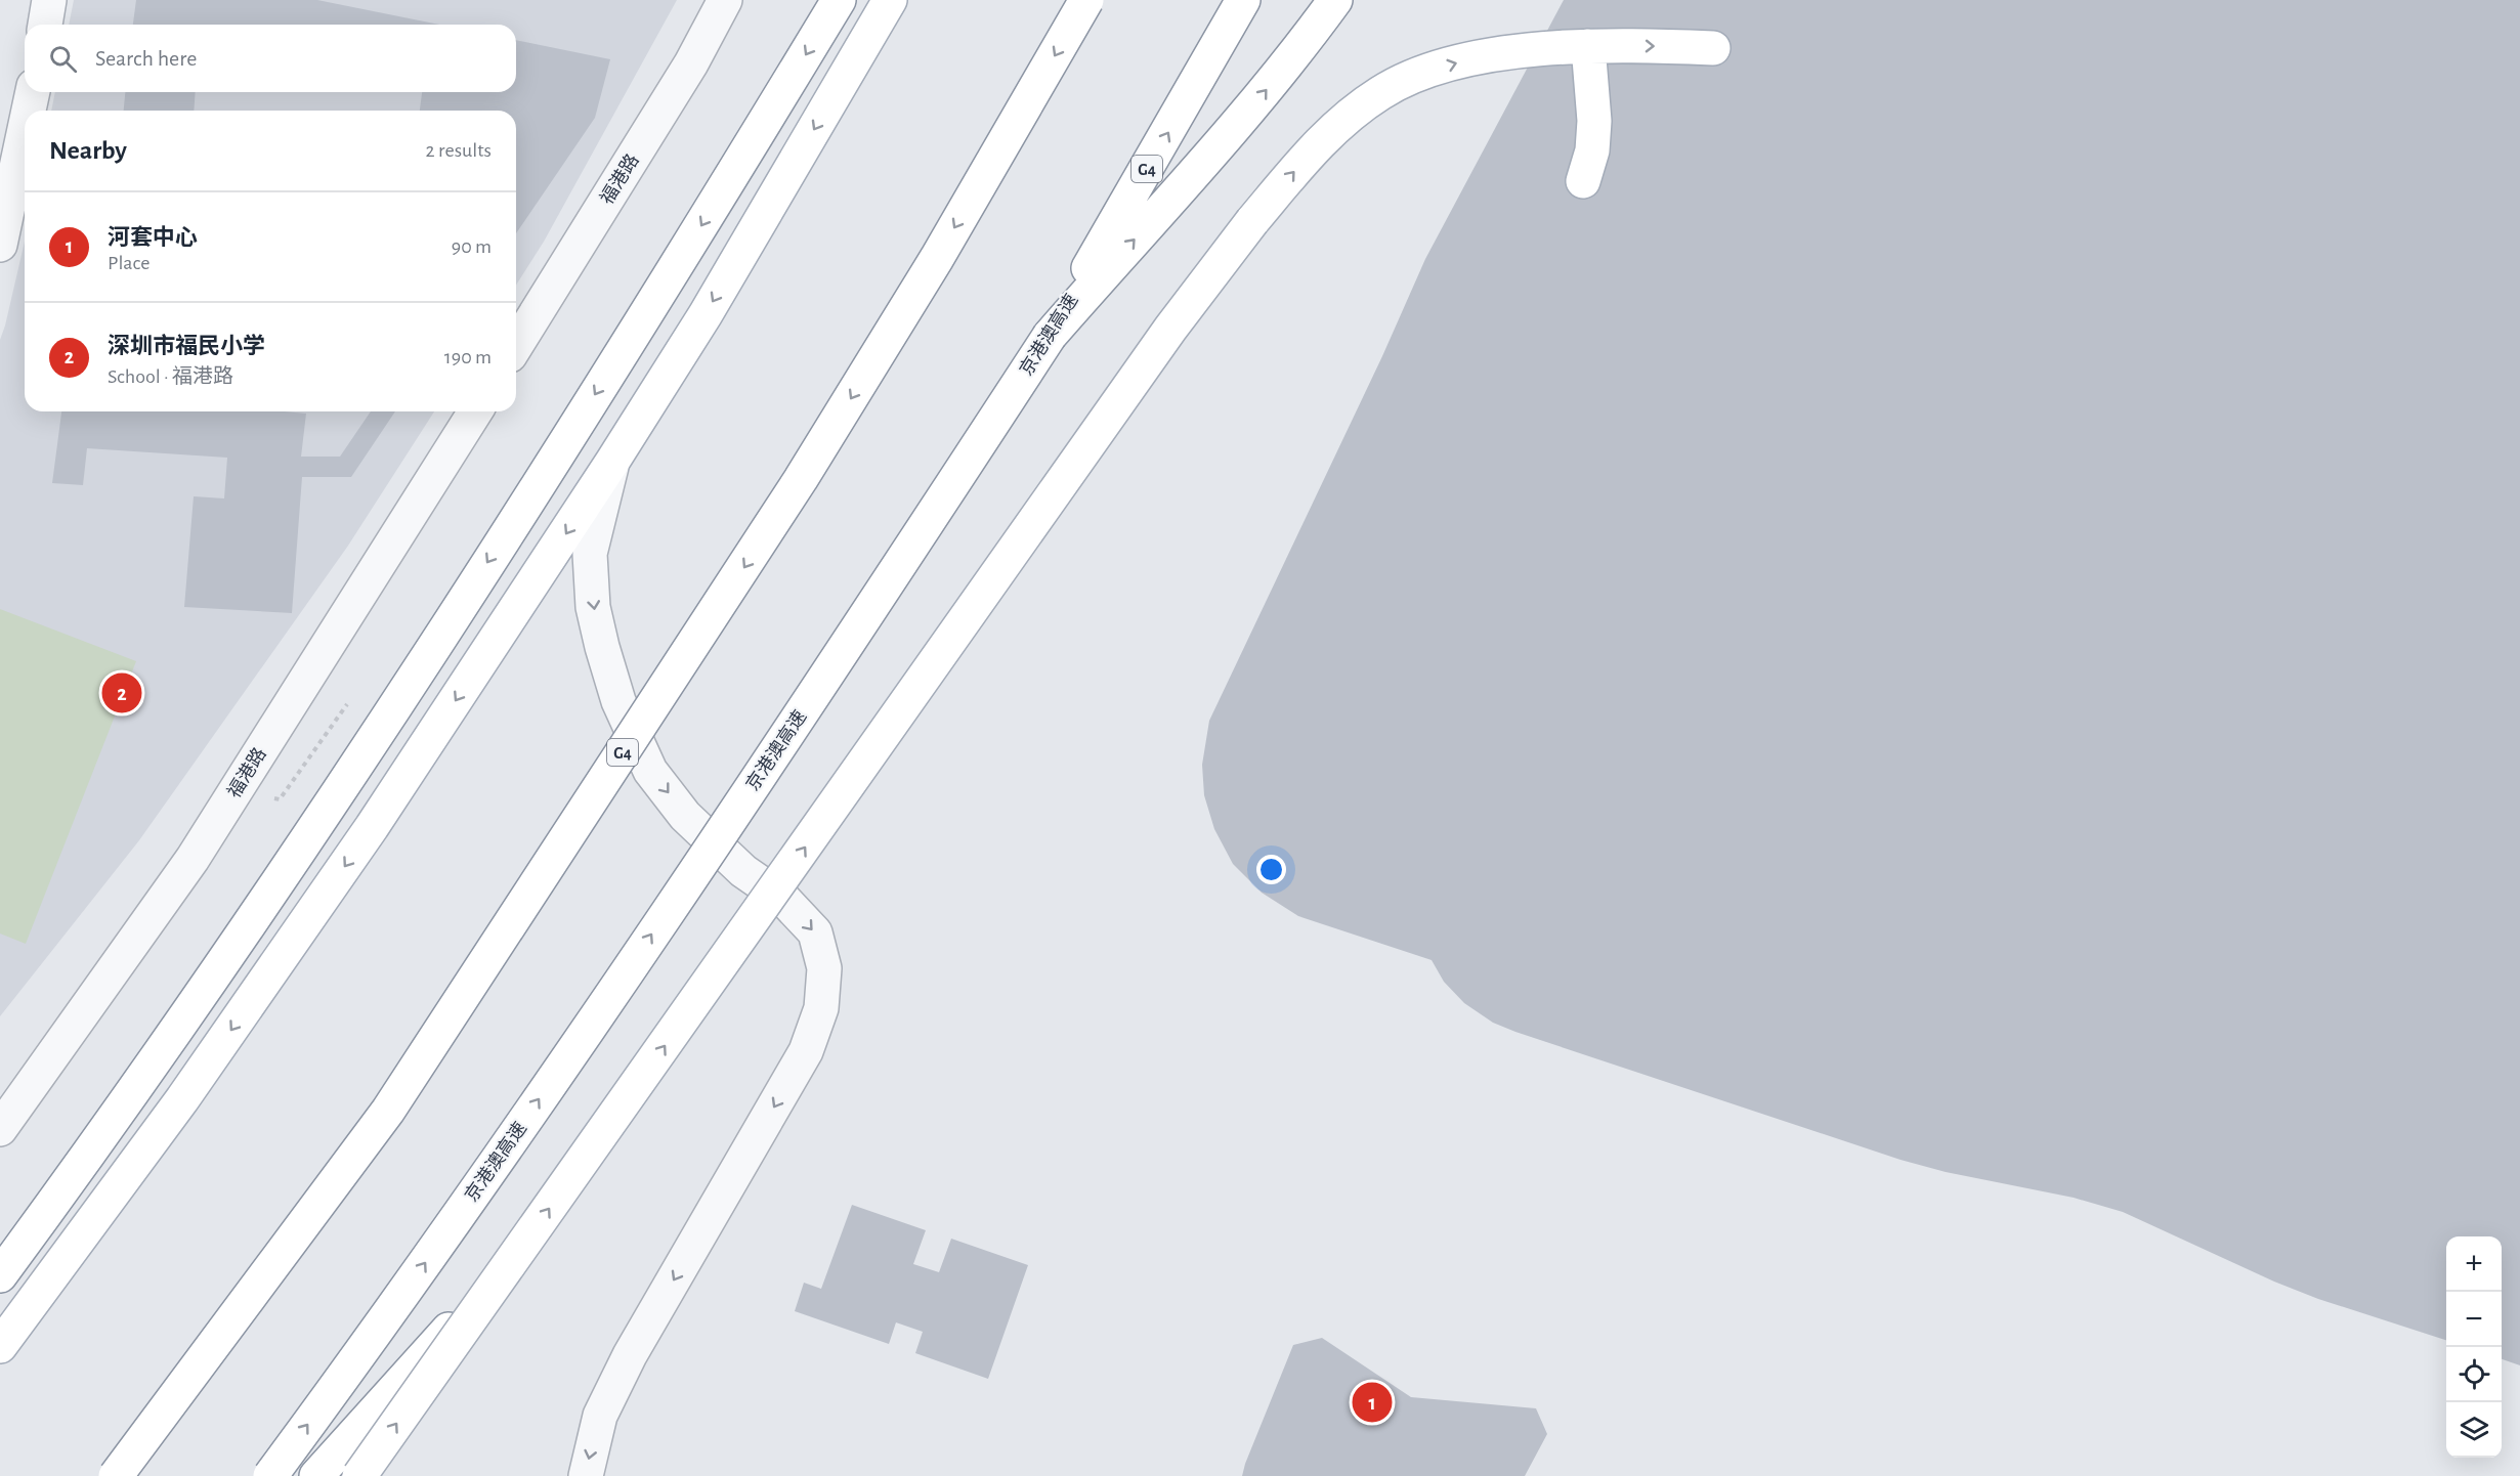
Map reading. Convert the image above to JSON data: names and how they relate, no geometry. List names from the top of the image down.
{
  "streets": {
    "main road": ["G4", "京港澳高速"],
    "street": ["福港路"]
  },
  "page": {
    "search": "Search here",
    "heading": ["Nearby", "2 results"],
    "list": [
      {
        "mark": "1",
        "name": "河套中心",
        "note": "Place",
        "value": "90 m"
      },
      {
        "mark": "2",
        "name": "深圳市福民小学",
        "note": "School · 福港路",
        "value": "190 m"
      }
    ],
    "pins": ["2", "1"],
    "map_buttons": ["+", "−"]
  }
}
